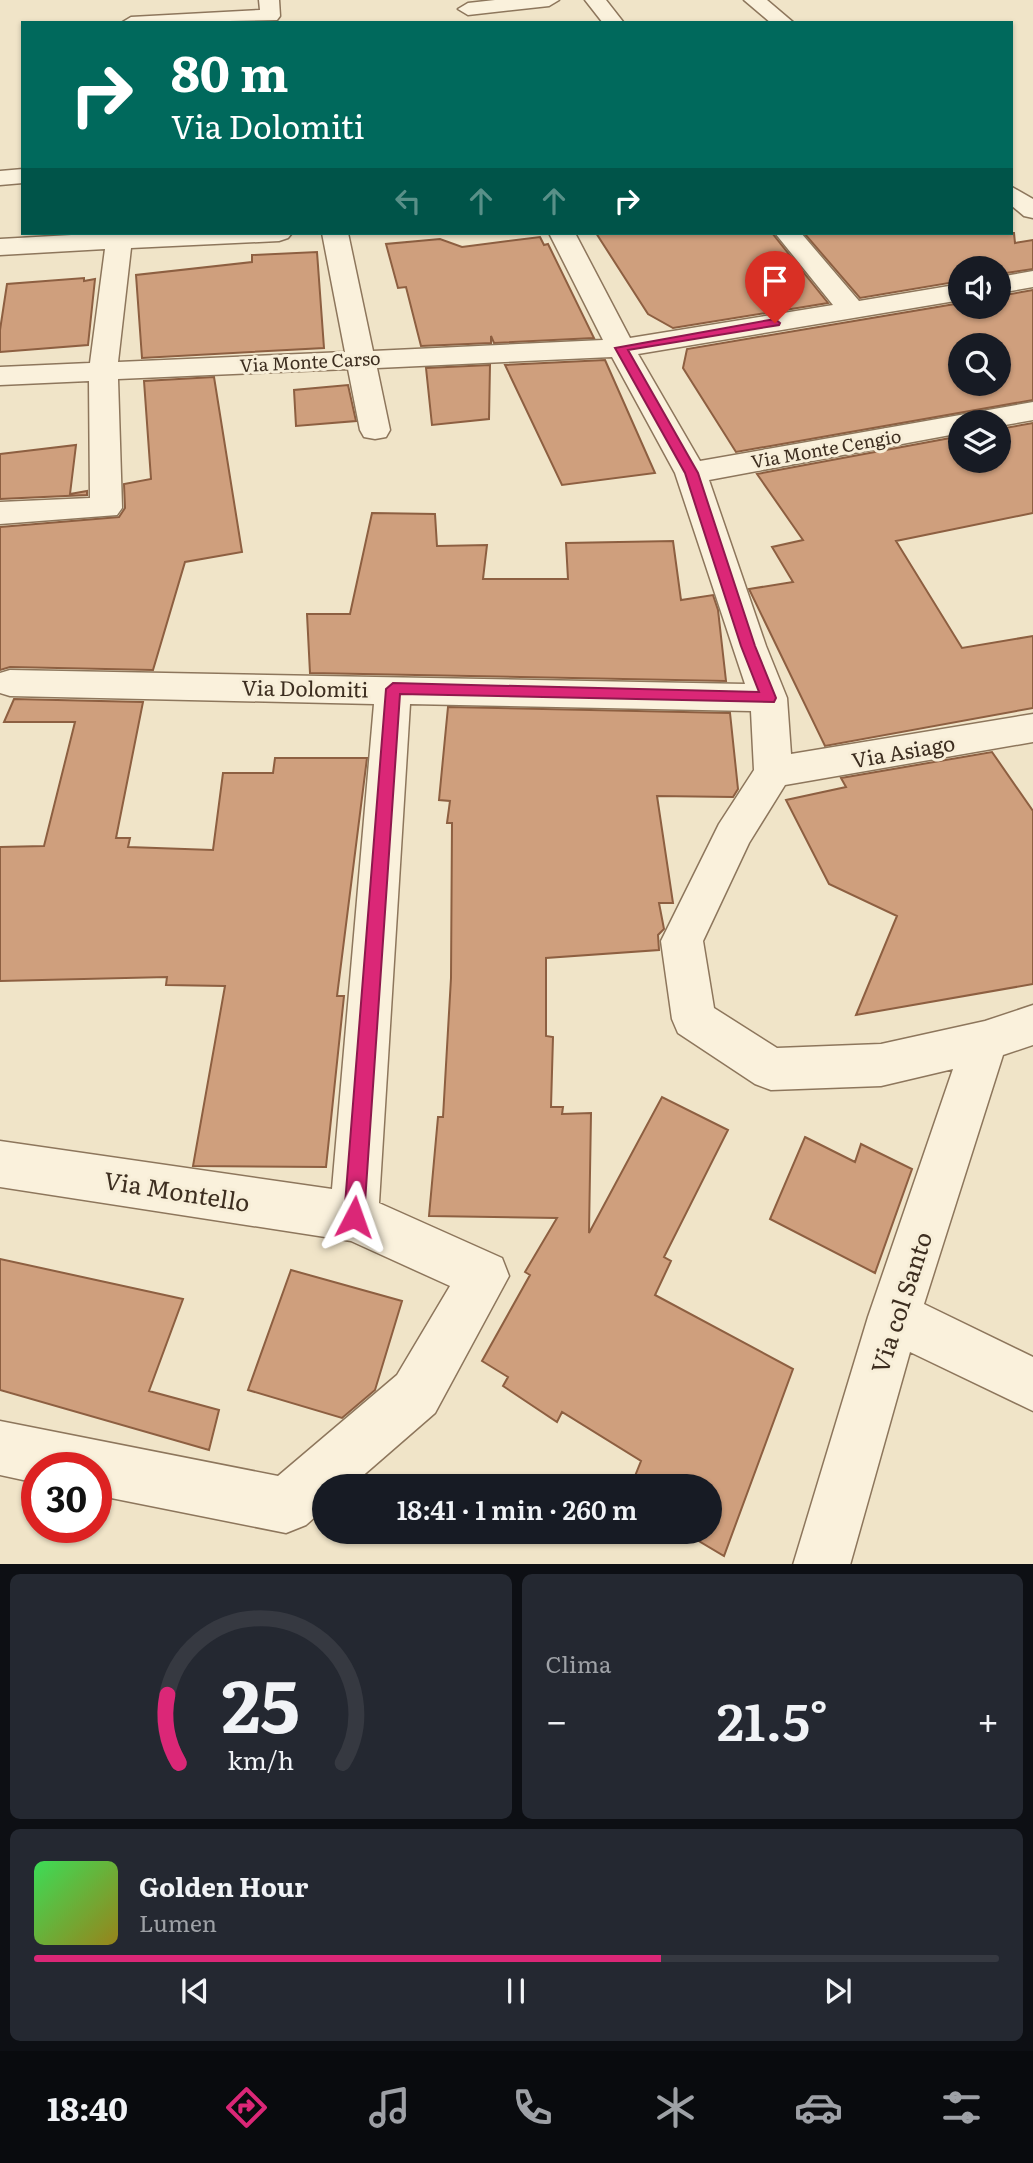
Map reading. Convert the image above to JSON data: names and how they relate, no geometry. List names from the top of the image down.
{
  "streets": {
    "street": [
      "Via Monte Carso",
      "Via Monte Cengio",
      "Via Dolomiti",
      "Via Asiago",
      "Via Montello",
      "Via col Santo"
    ]
  },
  "page": {
    "turn": ["80 m", "Via Dolomiti"],
    "limit": "30",
    "trip": "18:41 · 1 min · 260 m",
    "tile": "Clima",
    "heat": ["−", "21.5°", "+"],
    "song": ["Golden Hour", "Lumen"],
    "tabs": "18:40",
    "gauge": ["25", "km/h"]
  }
}
